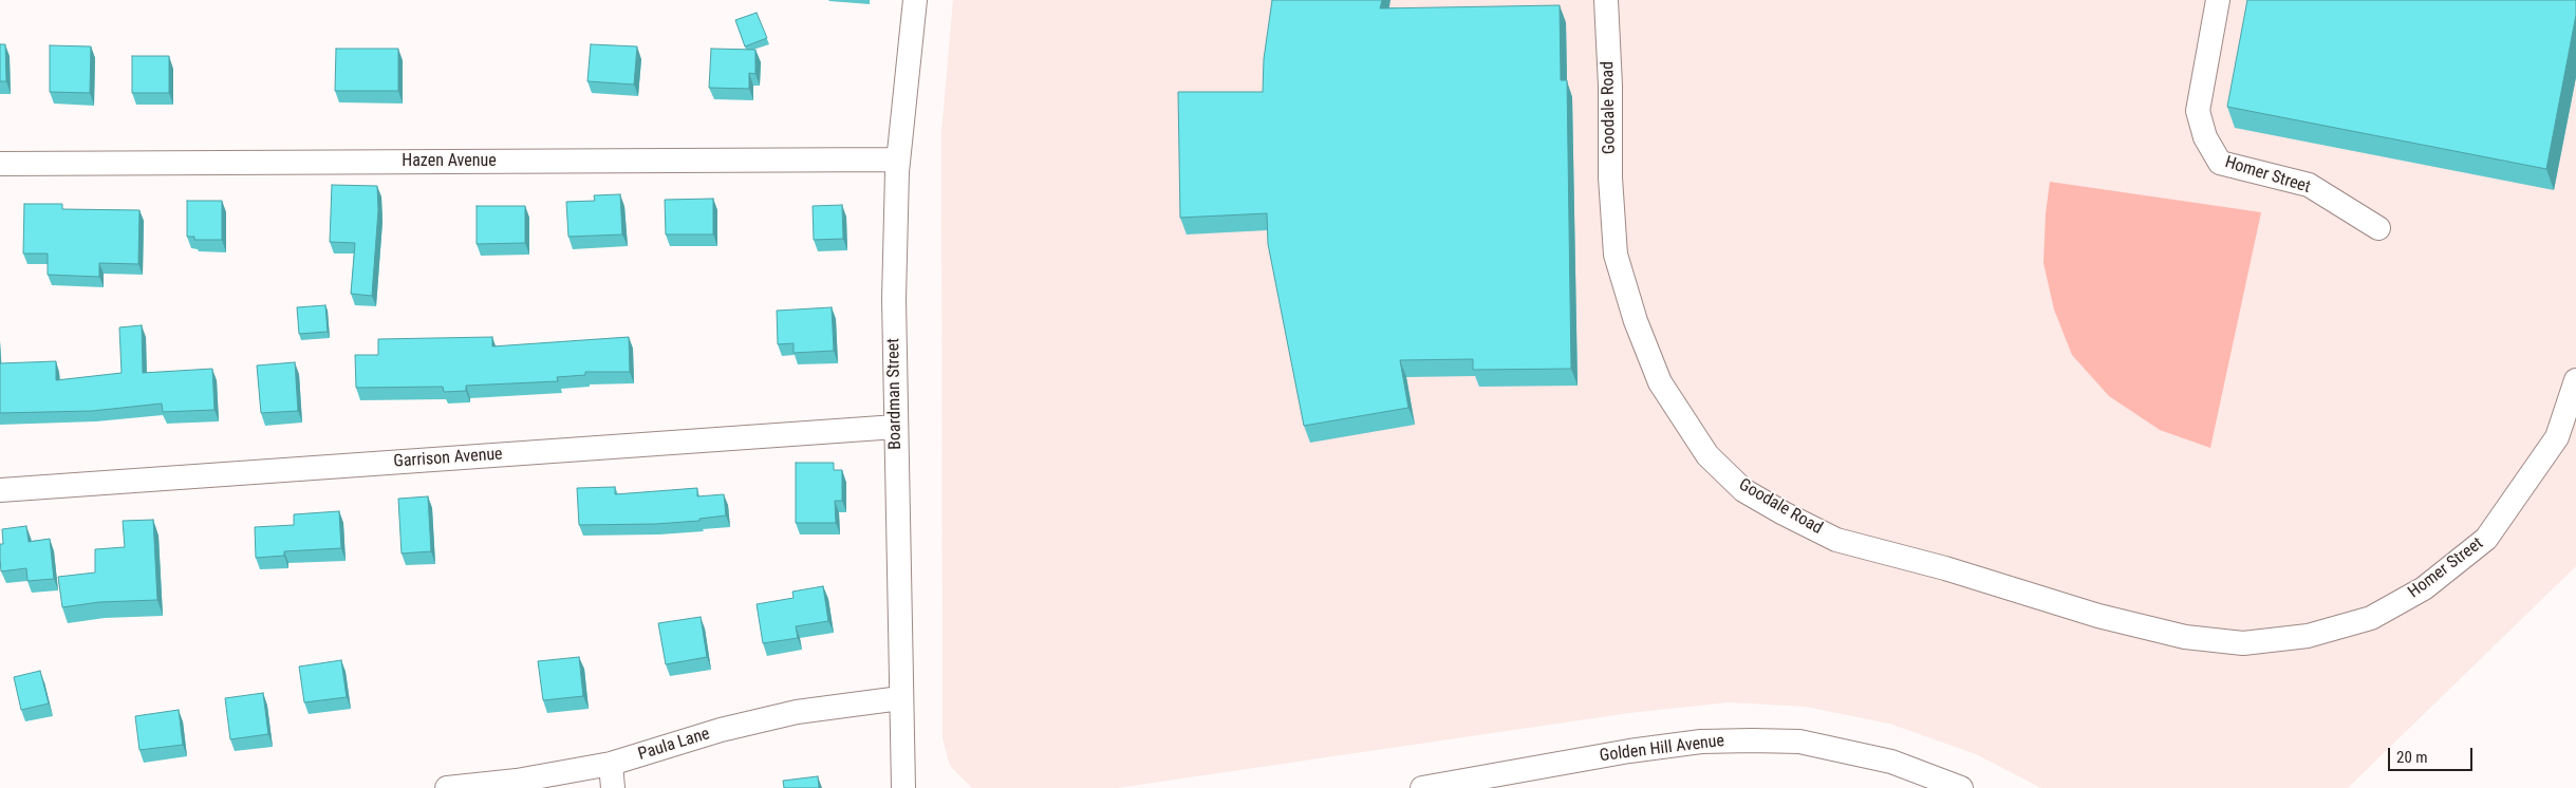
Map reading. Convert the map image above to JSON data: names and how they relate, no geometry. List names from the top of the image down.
{
  "streets": {
    "street": [
      "Goodale Road",
      "Hazen Avenue",
      "Homer Street",
      "Boardman Street",
      "Garrison Avenue",
      "Paula Lane",
      "Golden Hill Avenue"
    ]
  },
  "crossings": [
    ["Goodale Road", "Homer Street"],
    ["Hazen Avenue", "Boardman Street"],
    ["Boardman Street", "Garrison Avenue"],
    ["Boardman Street", "Paula Lane"]
  ],
  "scale_bar": "20 m"
}
